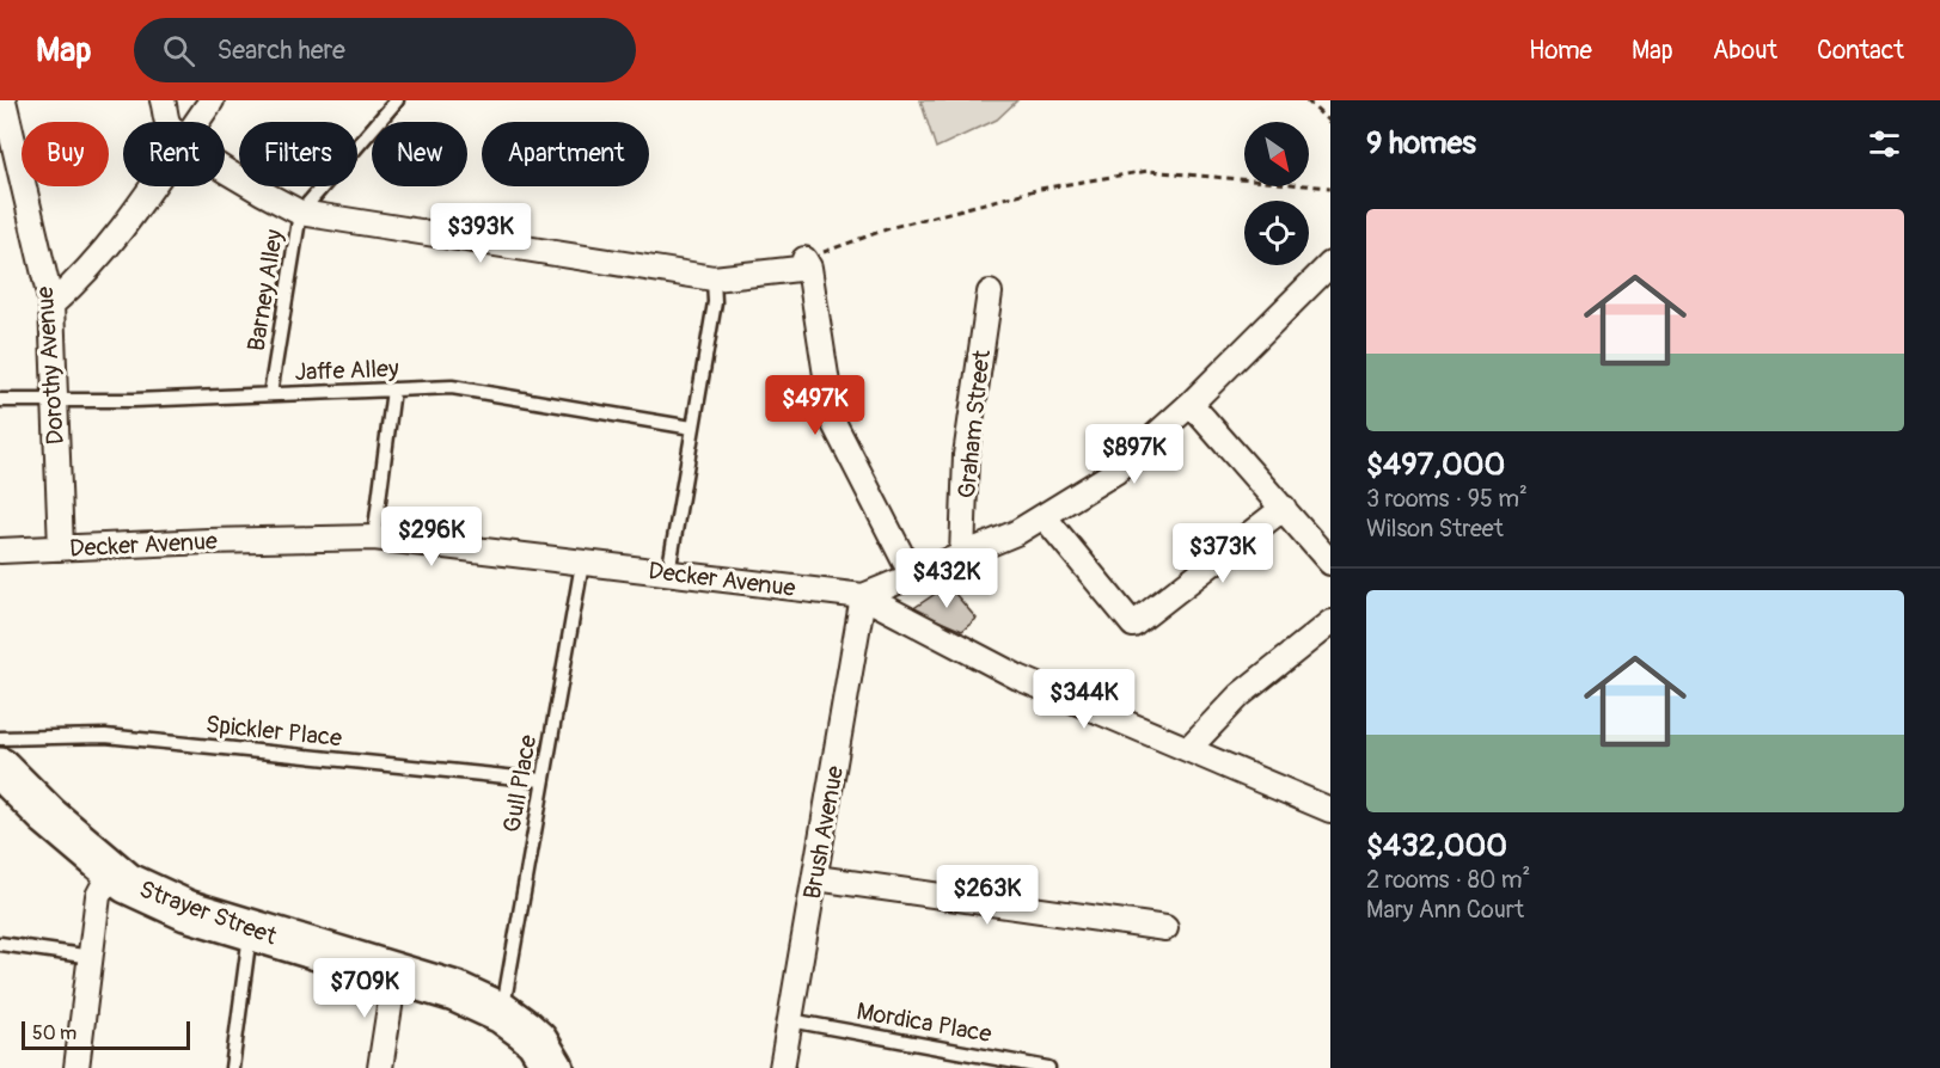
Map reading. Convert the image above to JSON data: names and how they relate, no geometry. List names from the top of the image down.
{
  "streets": {
    "highway": ["Strayer Street"],
    "street": [
      "Dorothy Avenue",
      "Graham Street",
      "Decker Avenue",
      "Brush Avenue"
    ],
    "lane": [
      "Barney Alley",
      "Jaffe Alley",
      "Spickler Place",
      "Gull Place",
      "Mordica Place"
    ]
  },
  "crossings": [
    ["Barney Alley", "Jaffe Alley"],
    ["Dorothy Avenue", "Jaffe Alley"],
    ["Dorothy Avenue", "Decker Avenue"],
    ["Decker Avenue", "Gull Place"],
    ["Decker Avenue", "Brush Avenue"],
    ["Spickler Place", "Gull Place"],
    ["Gull Place", "Strayer Street"],
    ["Brush Avenue", "Mordica Place"]
  ],
  "scale_bar": "50 m",
  "north": "bottom right",
  "page": {
    "header": "Map",
    "search": "Search here",
    "nav": [
      "Home",
      "Map",
      "About",
      "Contact"
    ],
    "heading": "9 homes",
    "chip": [
      "Buy",
      "Rent",
      "Filters",
      "New",
      "Apartment"
    ],
    "list": [
      {
        "name": "$497,000",
        "note": "3 rooms · 95 m² · Wilson Street"
      },
      {
        "name": "$432,000",
        "note": "2 rooms · 80 m² · Mary Ann Court"
      }
    ],
    "price": [
      "$393K",
      "$497K",
      "$897K",
      "$296K",
      "$373K",
      "$432K",
      "$344K",
      "$263K",
      "$709K"
    ],
    "scale": "50 m"
  }
}
